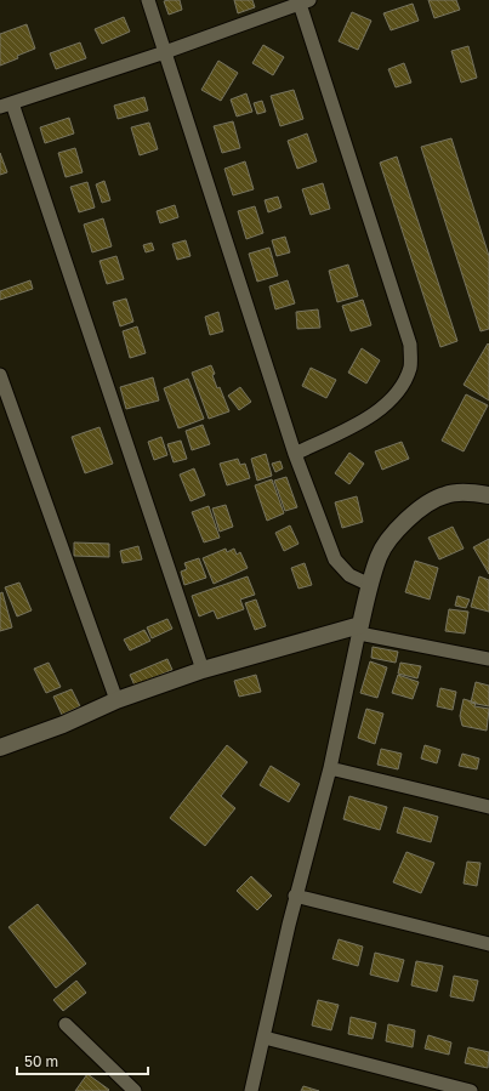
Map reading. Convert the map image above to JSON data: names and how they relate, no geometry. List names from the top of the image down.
{
  "scale_bar": "50 m"
}
